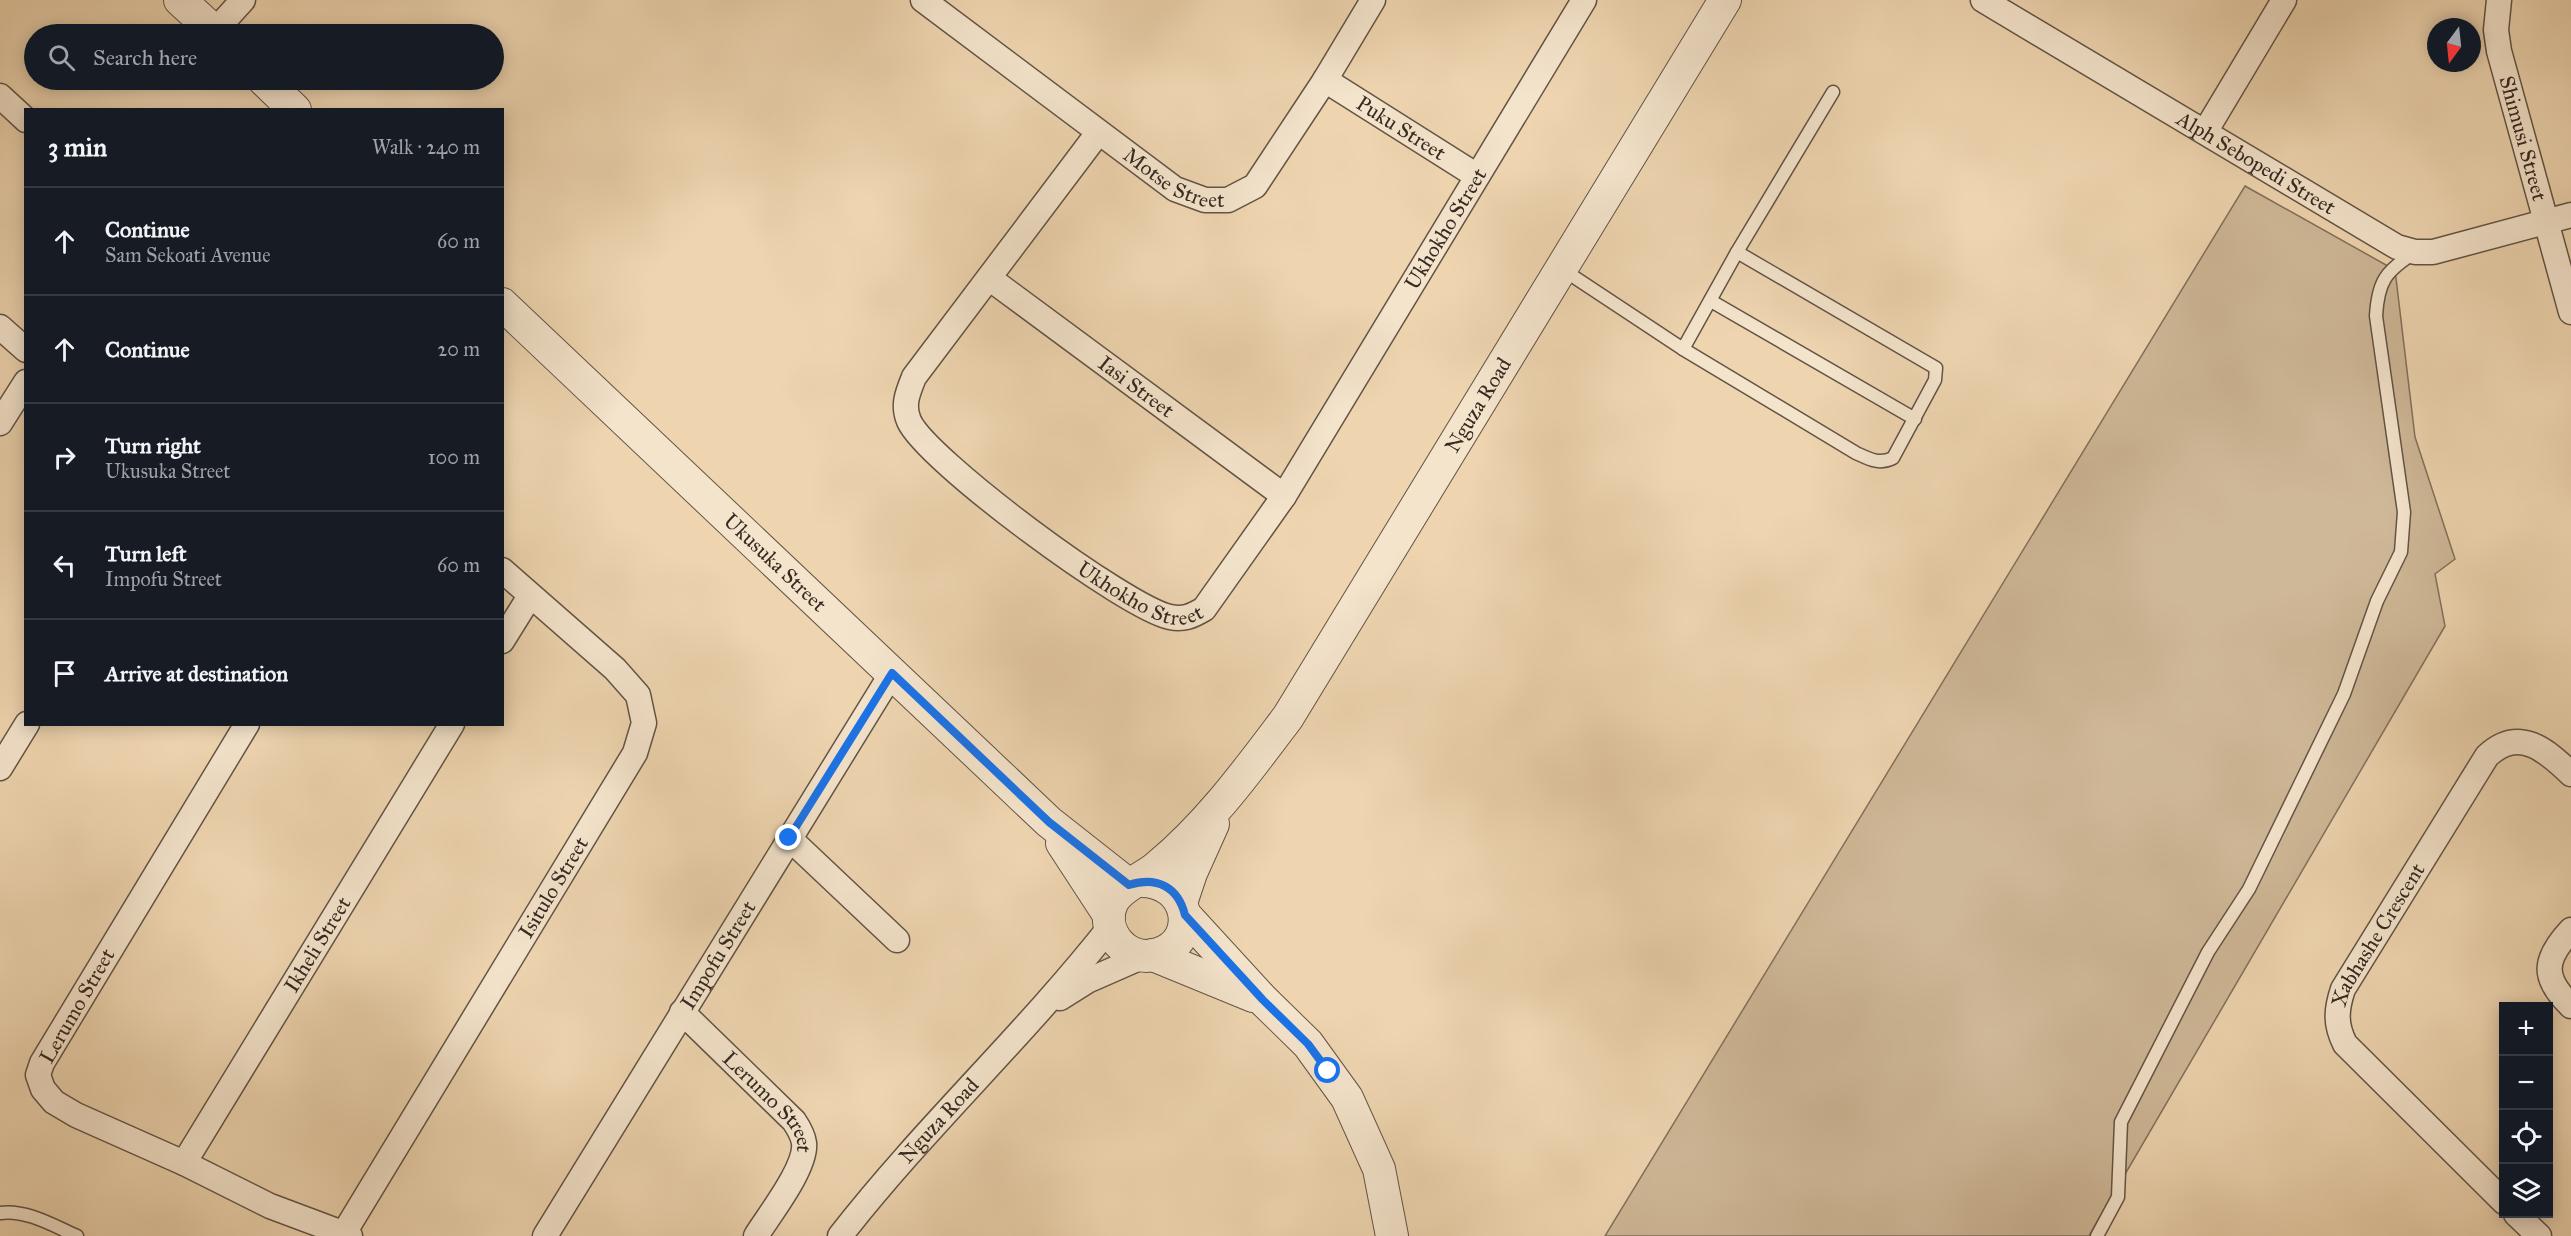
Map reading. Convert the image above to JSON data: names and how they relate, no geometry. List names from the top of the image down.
{
  "streets": {
    "street": [
      "Puku Street",
      "Shimusi Street",
      "Alph Sebopedi Street",
      "Motse Street",
      "Ukhokho Street",
      "Iasi Street",
      "Nguza Road",
      "Ukusuka Street",
      "Isitulo Street",
      "Xabhashe Crescent",
      "Ikheli Street",
      "Impofu Street",
      "Lerumo Street"
    ]
  },
  "crossings": [
    ["Puku Street", "Motse Street"],
    ["Puku Street", "Ukhokho Street"],
    ["Shimusi Street", "Alph Sebopedi Street"],
    ["Motse Street", "Ukhokho Street"],
    ["Ukhokho Street", "Iasi Street"],
    ["Nguza Road", "Ukusuka Street"],
    ["Ukusuka Street", "Impofu Street"],
    ["Isitulo Street", "Lerumo Street"],
    ["Ikheli Street", "Lerumo Street"],
    ["Impofu Street", "Lerumo Street"]
  ],
  "north": "bottom",
  "page": {
    "search": "Search here",
    "heading": ["3 min", "Walk · 240 m"],
    "list": [
      ["Continue", "Sam Sekoati Avenue", "60 m"],
      ["Continue", "20 m"],
      ["Turn right", "Ukusuka Street", "100 m"],
      ["Turn left", "Impofu Street", "60 m"],
      "Arrive at destination"
    ],
    "map_buttons": ["+", "−"]
  }
}
